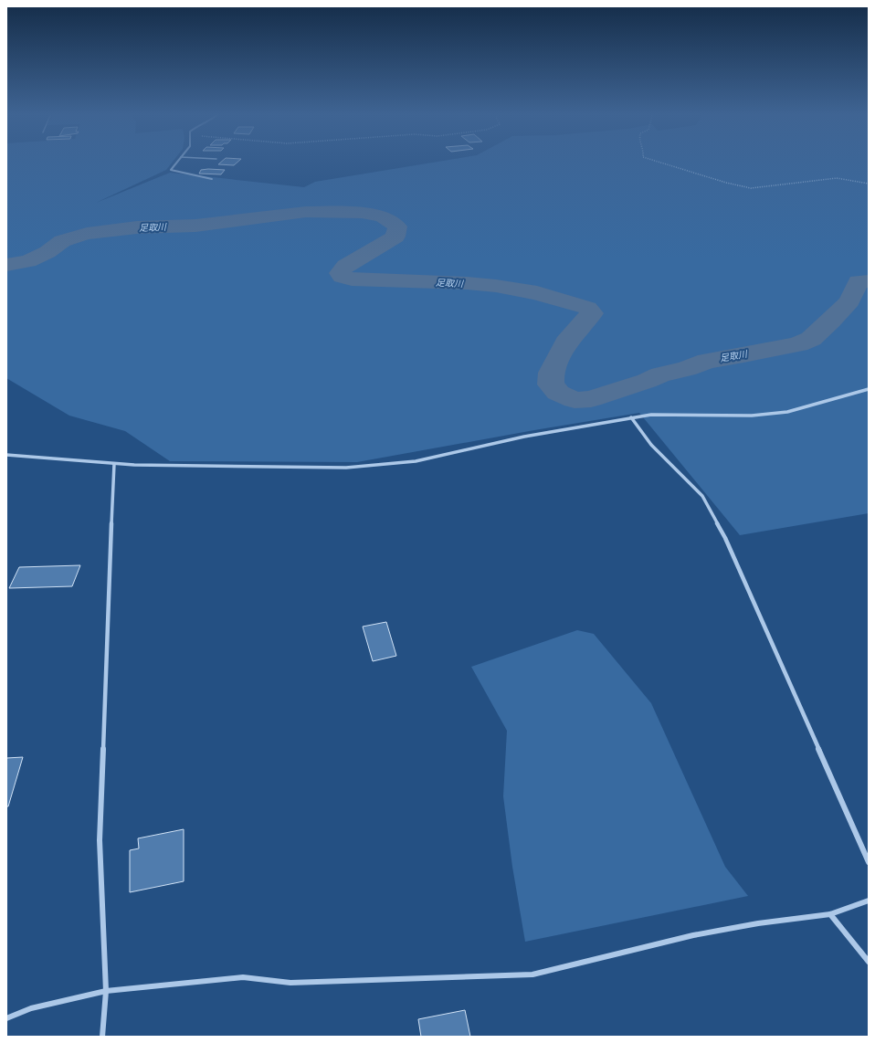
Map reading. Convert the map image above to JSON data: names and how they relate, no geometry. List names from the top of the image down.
{
  "water": ["足取川"]
}
